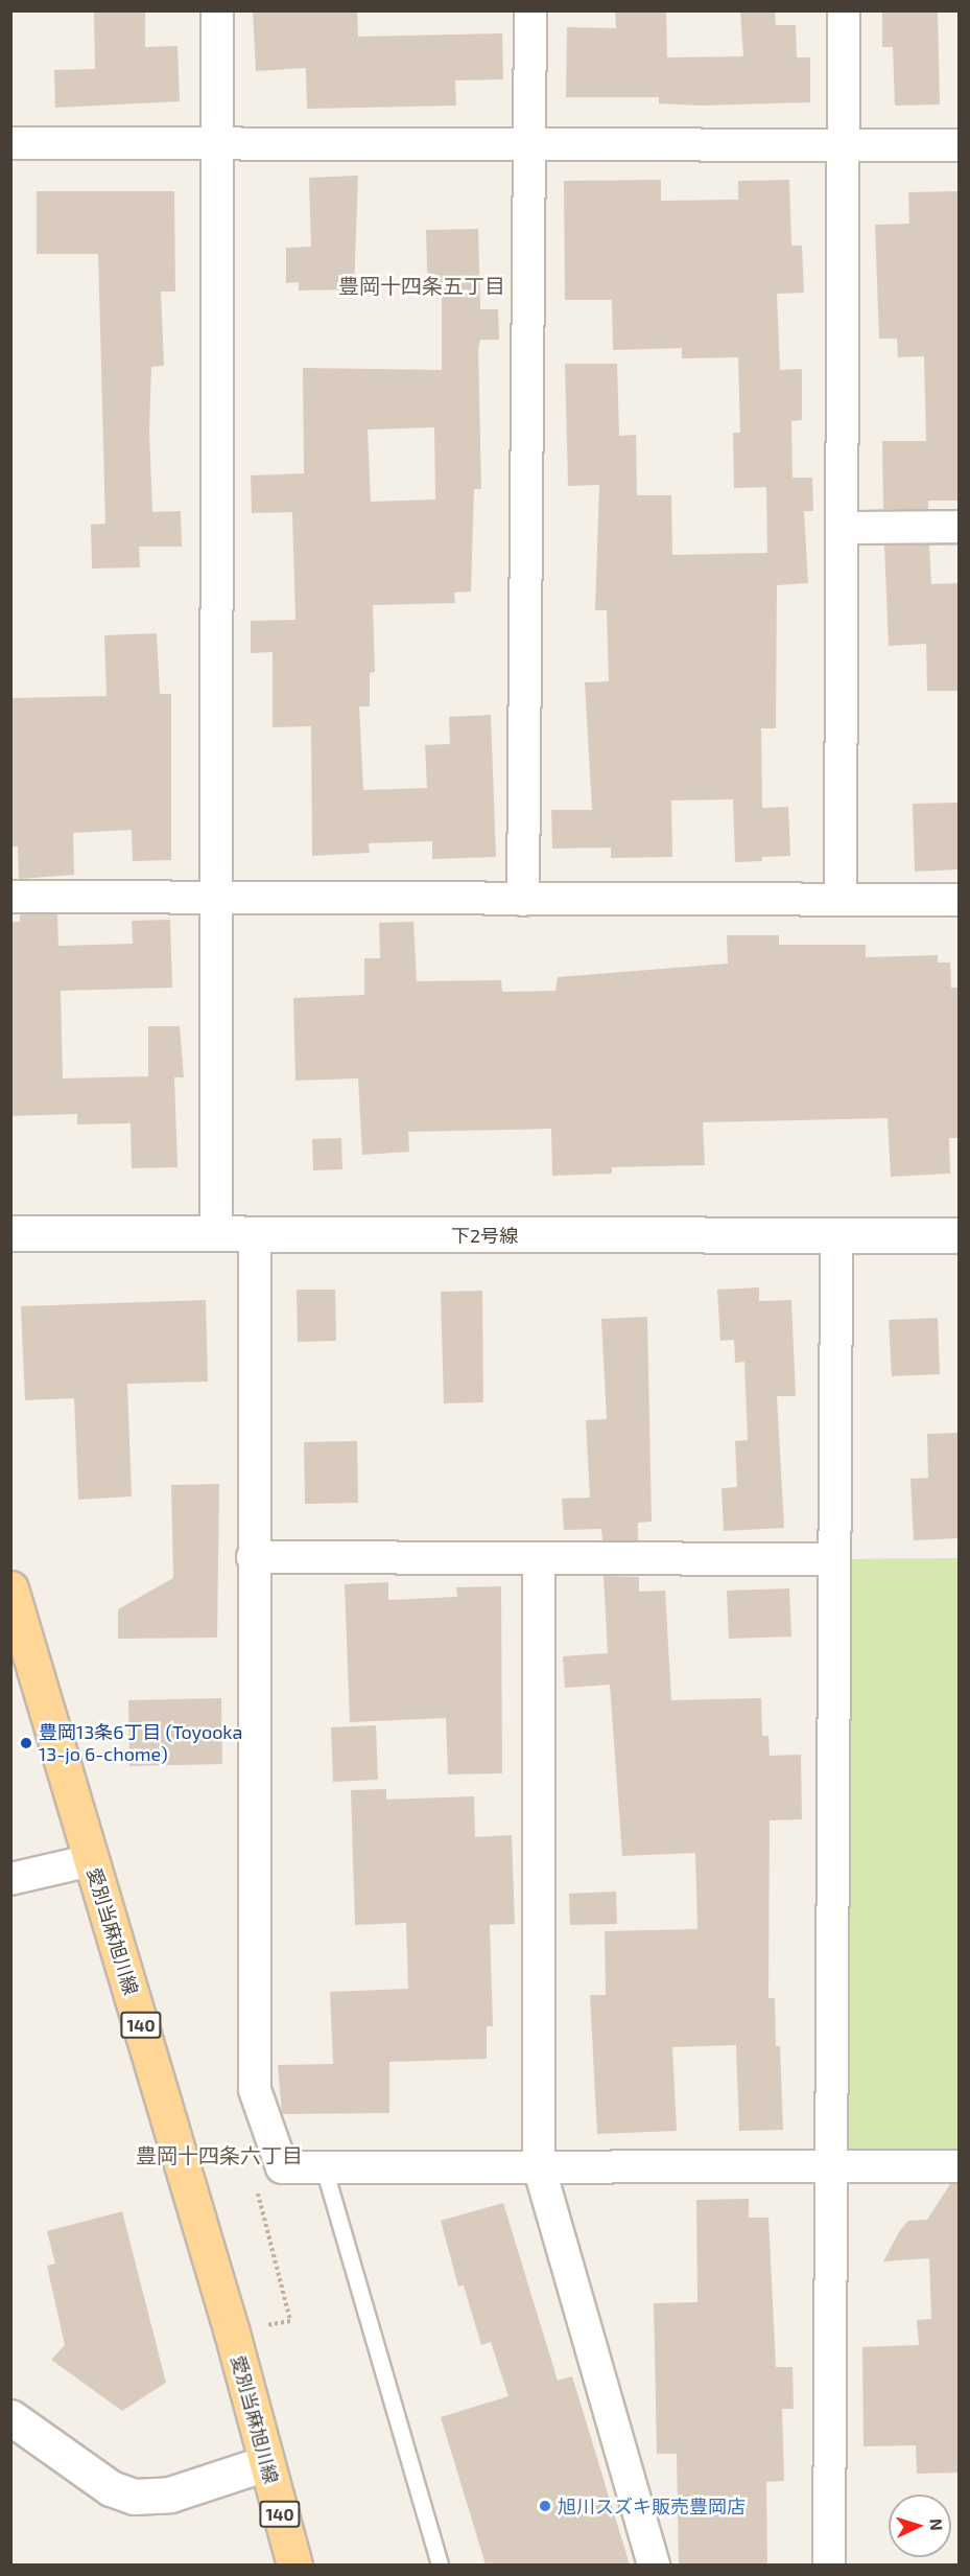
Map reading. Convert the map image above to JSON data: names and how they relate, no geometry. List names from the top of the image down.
{
  "streets": {
    "main road": ["愛別当麻旭川線", "140"],
    "street": ["下2号線"]
  },
  "districts": ["豊岡十四条五丁目", "豊岡十四条六丁目"],
  "places": ["豊岡13条6丁目 (Toyooka 13-jo 6-chome)", "旭川スズキ販売豊岡店"],
  "north": "right"
}
